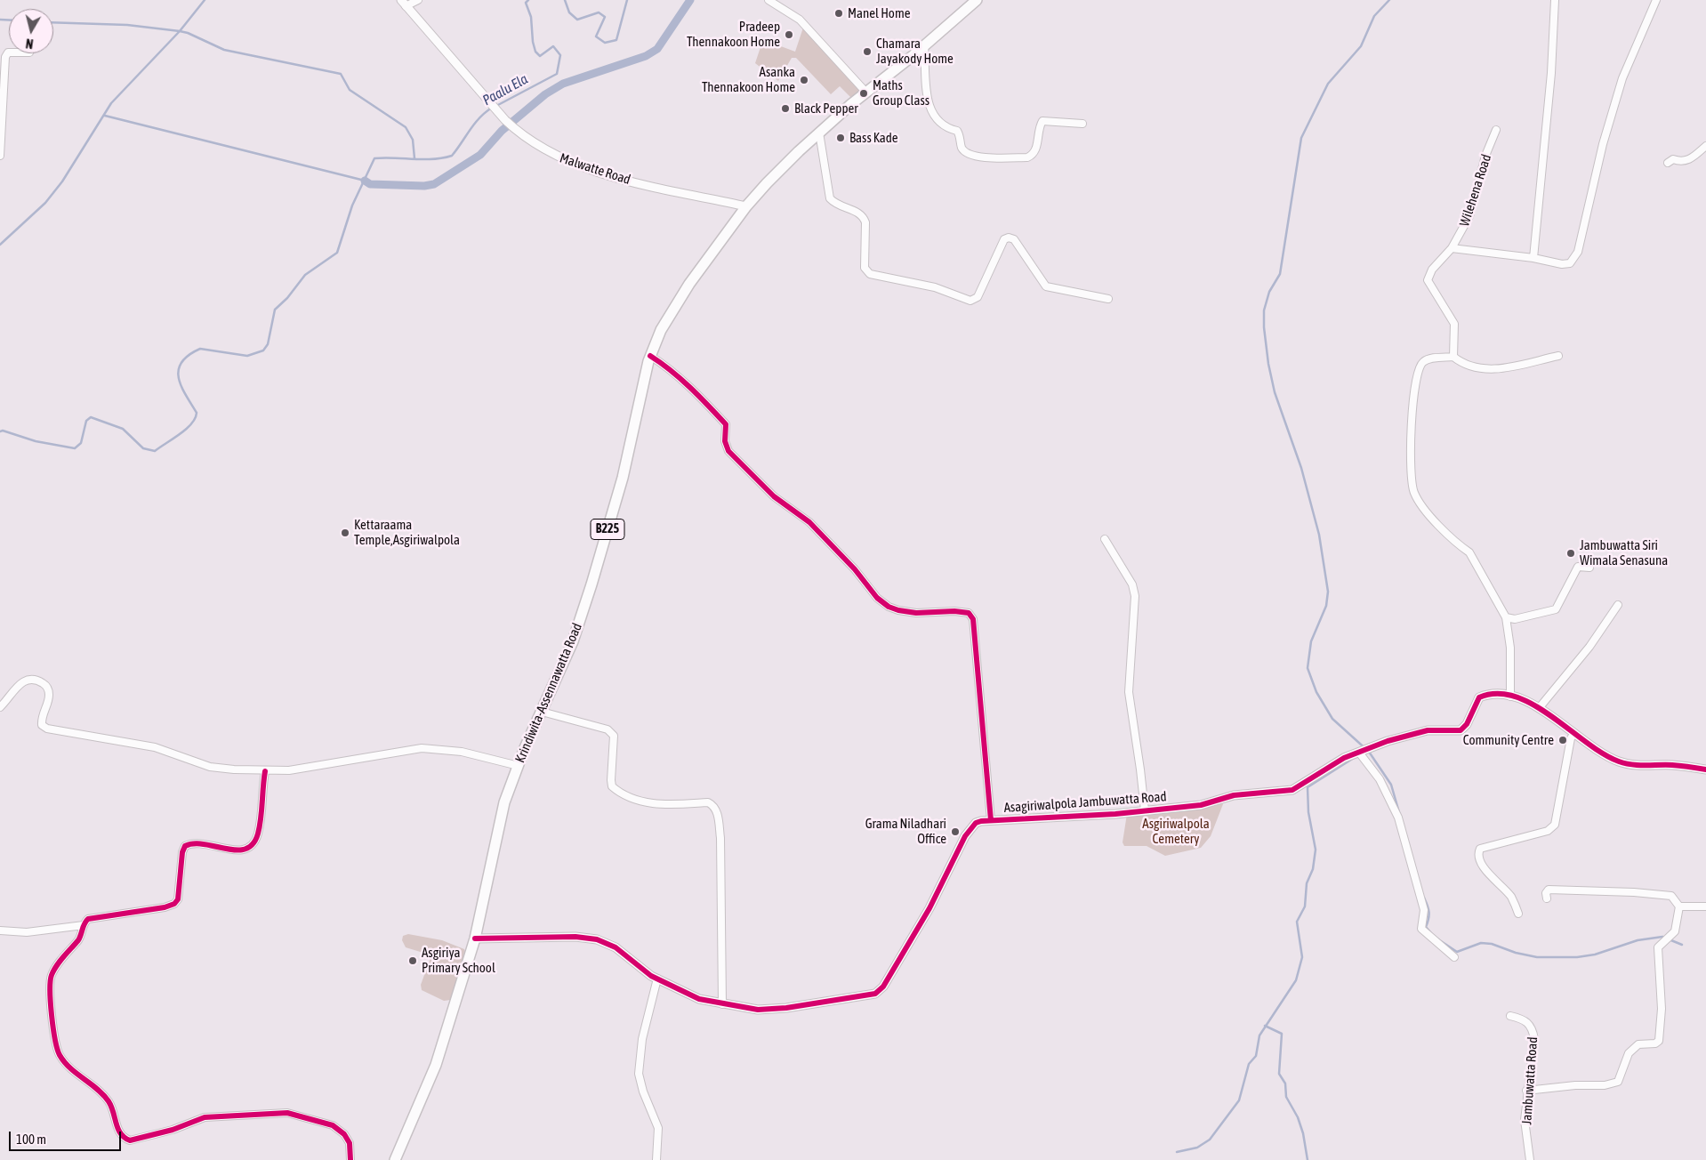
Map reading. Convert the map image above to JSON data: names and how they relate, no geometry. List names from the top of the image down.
{
  "streets": {
    "main road": ["B225", "Krindiwita-Assennawatta Road"],
    "street": [
      "Malwatte Road",
      "Wilehena Road",
      "Asagiriwalpola Jambuwatta Road",
      "Jambuwatta Road"
    ]
  },
  "crossings": [
    ["Malwatte Road", "Krindiwita-Assennawatta Road"],
    ["Krindiwita-Assennawatta Road", "Asagiriwalpola Jambuwatta Road"]
  ],
  "water": ["Paalu Ela"],
  "parks": ["Asgiriwalpola Cemetery"],
  "places": [
    "Manel Home",
    "Pradeep Thennakoon Home",
    "Chamara Jayakody Home",
    "Asanka Thennakoon Home",
    "Maths Group Class",
    "Black Pepper",
    "Bass Kade",
    "Kettaraama Temple,Asgiriwalpola",
    "Jambuwatta Siri Wimala Senasuna",
    "Community Centre",
    "Grama Niladhari Office",
    "Asgiriya Primary School"
  ],
  "scale_bar": "100 m",
  "north": "bottom"
}
